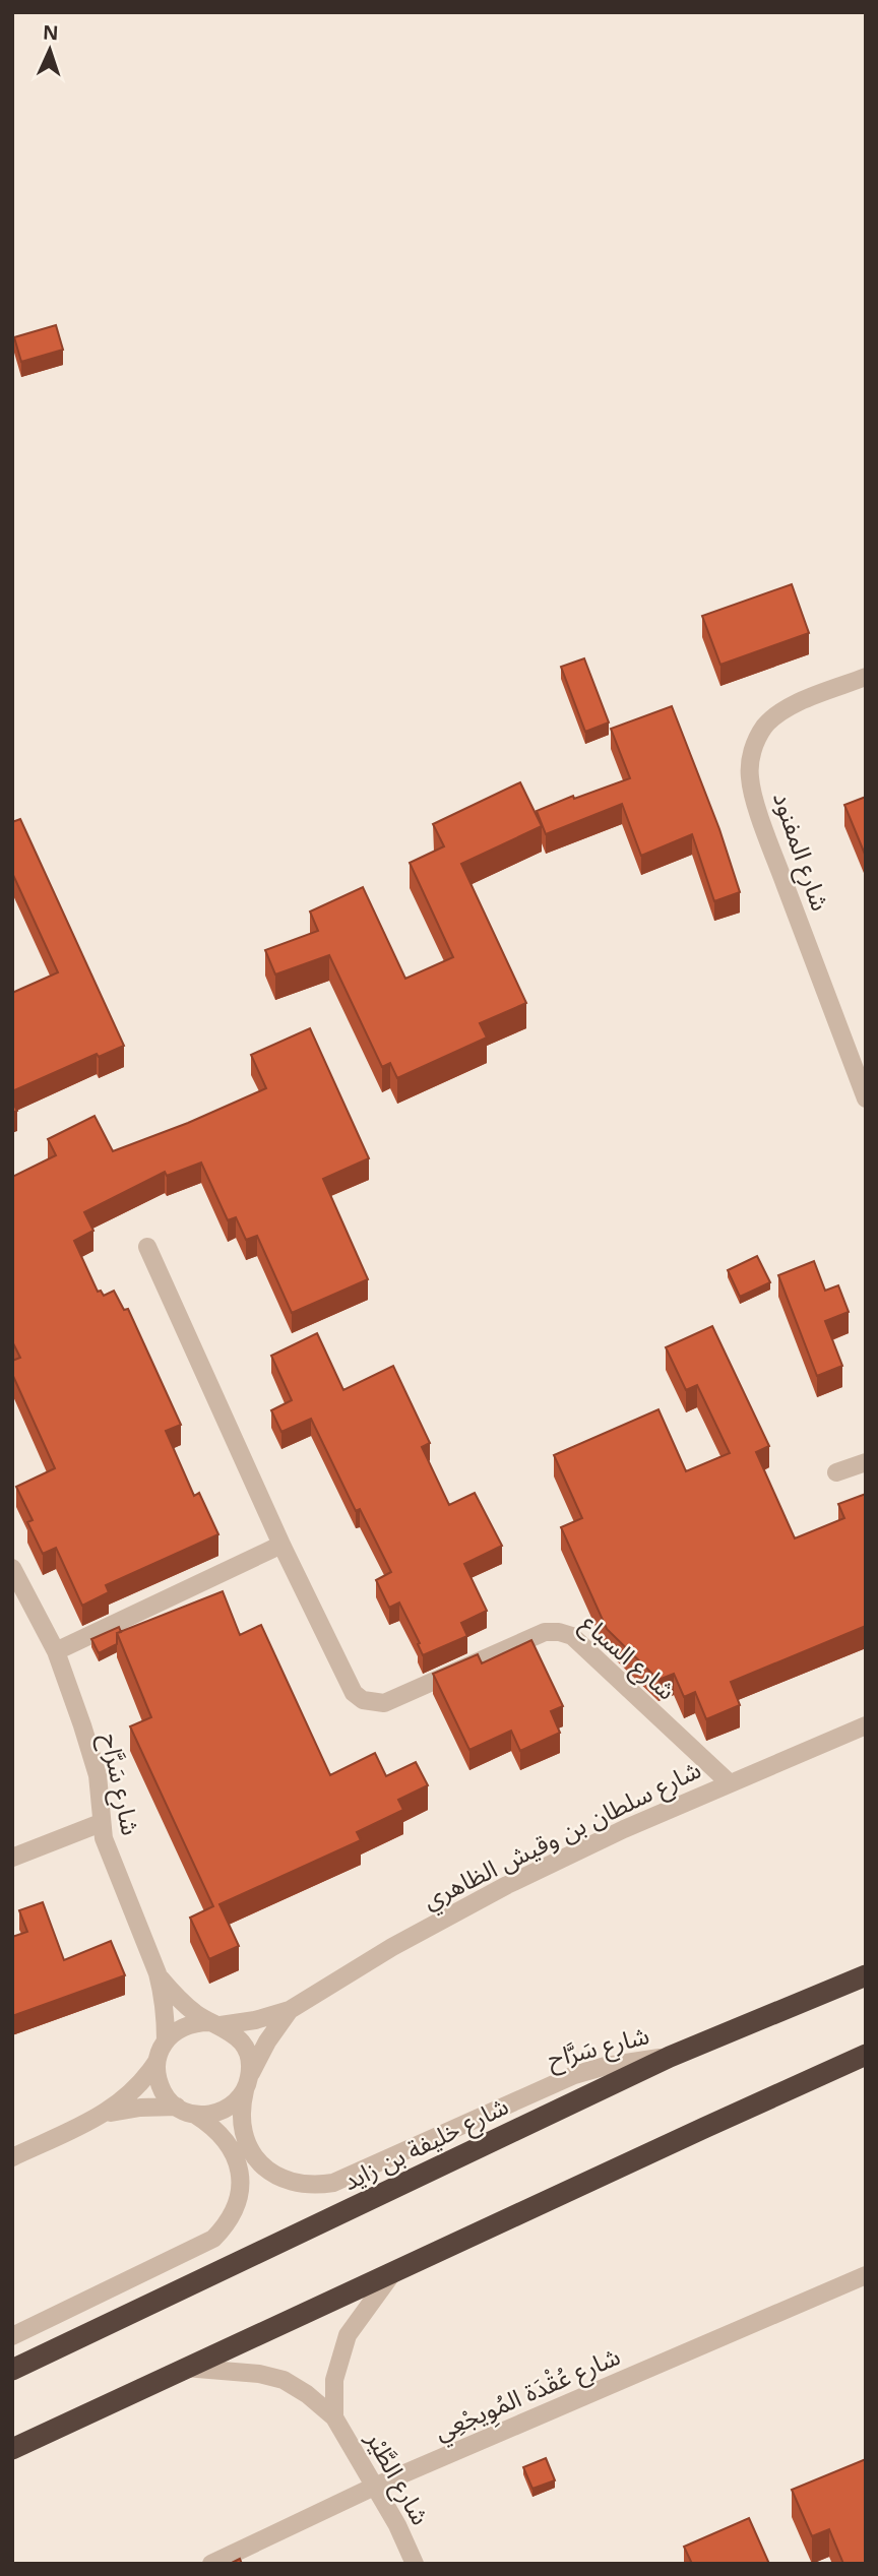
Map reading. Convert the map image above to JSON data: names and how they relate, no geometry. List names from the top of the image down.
{
  "streets": {
    "highway": ["شارع خليفة بن زايد"],
    "street": [
      "شارع المفنود",
      "شارع السباع",
      "شارع سَرَّاح",
      "شارع سلطان بن وقيش الظاهري",
      "شارع عُقْدَة المُوِيجْعِي",
      "شارع الطَّيْر"
    ]
  },
  "crossings": [
    ["شارع السباع", "شارع سلطان بن وقيش الظاهري"],
    ["شارع سَرَّاح", "شارع سلطان بن وقيش الظاهري"],
    ["شارع سَرَّاح", "شارع خليفة بن زايد"],
    ["شارع عُقْدَة المُوِيجْعِي", "شارع الطَّيْر"]
  ],
  "north": "top"
}
